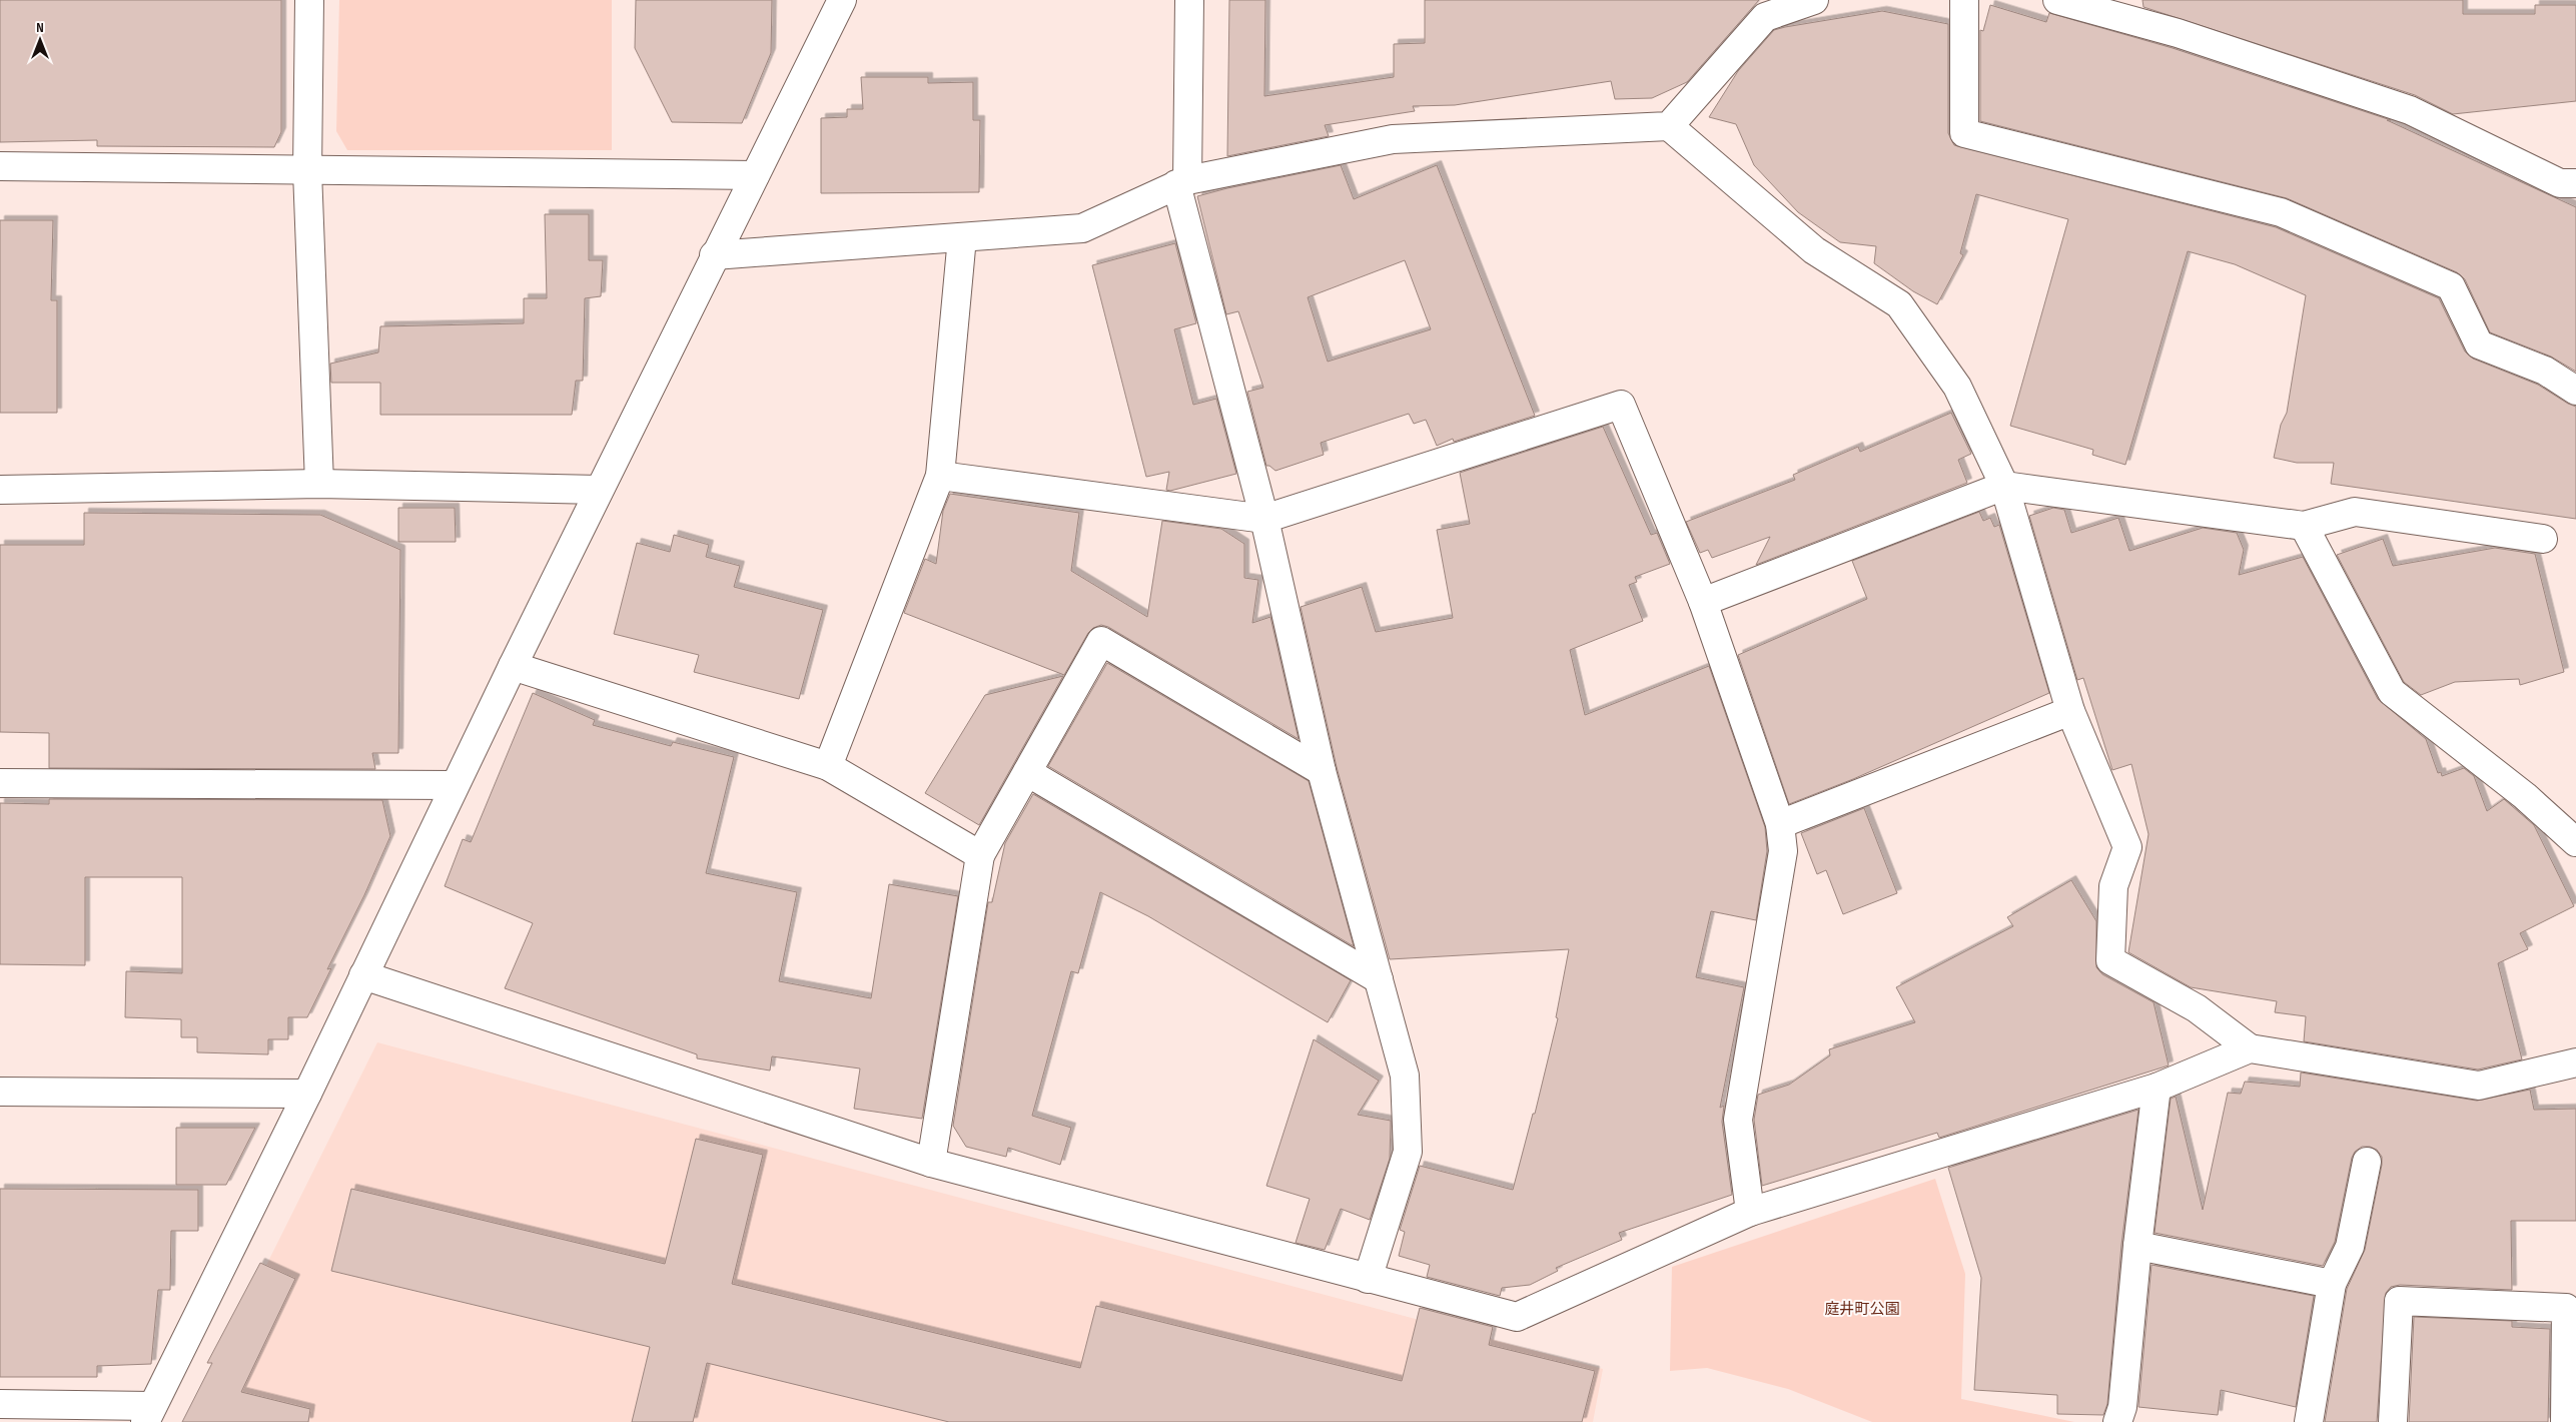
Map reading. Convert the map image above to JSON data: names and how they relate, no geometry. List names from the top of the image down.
{
  "parks": ["庭井町公園"],
  "north": "top"
}
